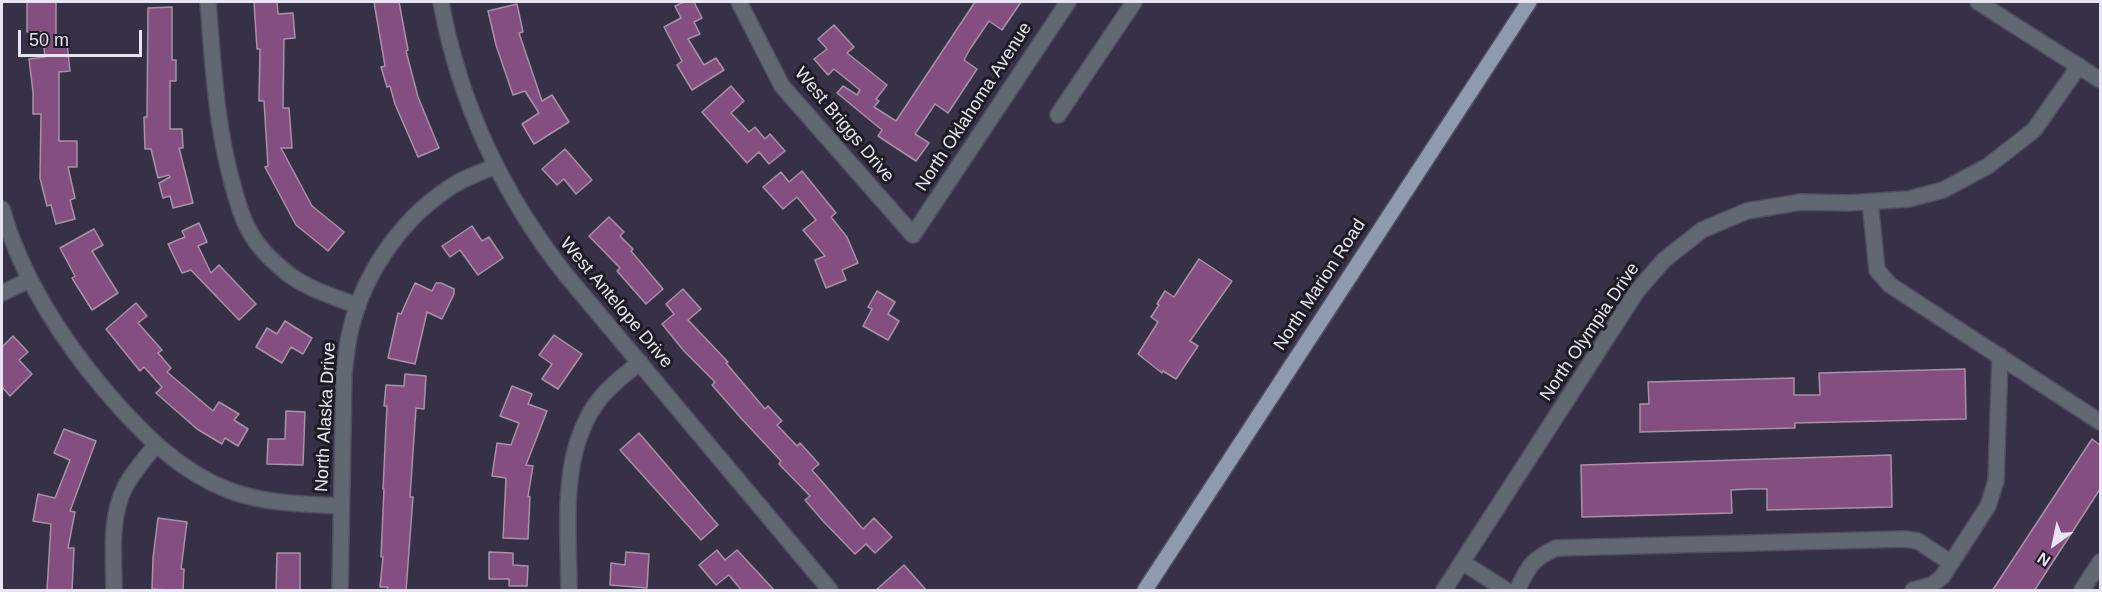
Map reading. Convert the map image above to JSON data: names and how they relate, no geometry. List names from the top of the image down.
{
  "streets": {
    "main road": ["North Marion Road"],
    "street": [
      "North Oklahoma Avenue",
      "West Briggs Drive",
      "West Antelope Drive",
      "North Olympia Drive",
      "North Alaska Drive"
    ]
  },
  "crossings": [
    ["North Oklahoma Avenue", "West Briggs Drive"],
    ["West Antelope Drive", "North Alaska Drive"]
  ],
  "scale_bar": "50 m",
  "north": "bottom left"
}
